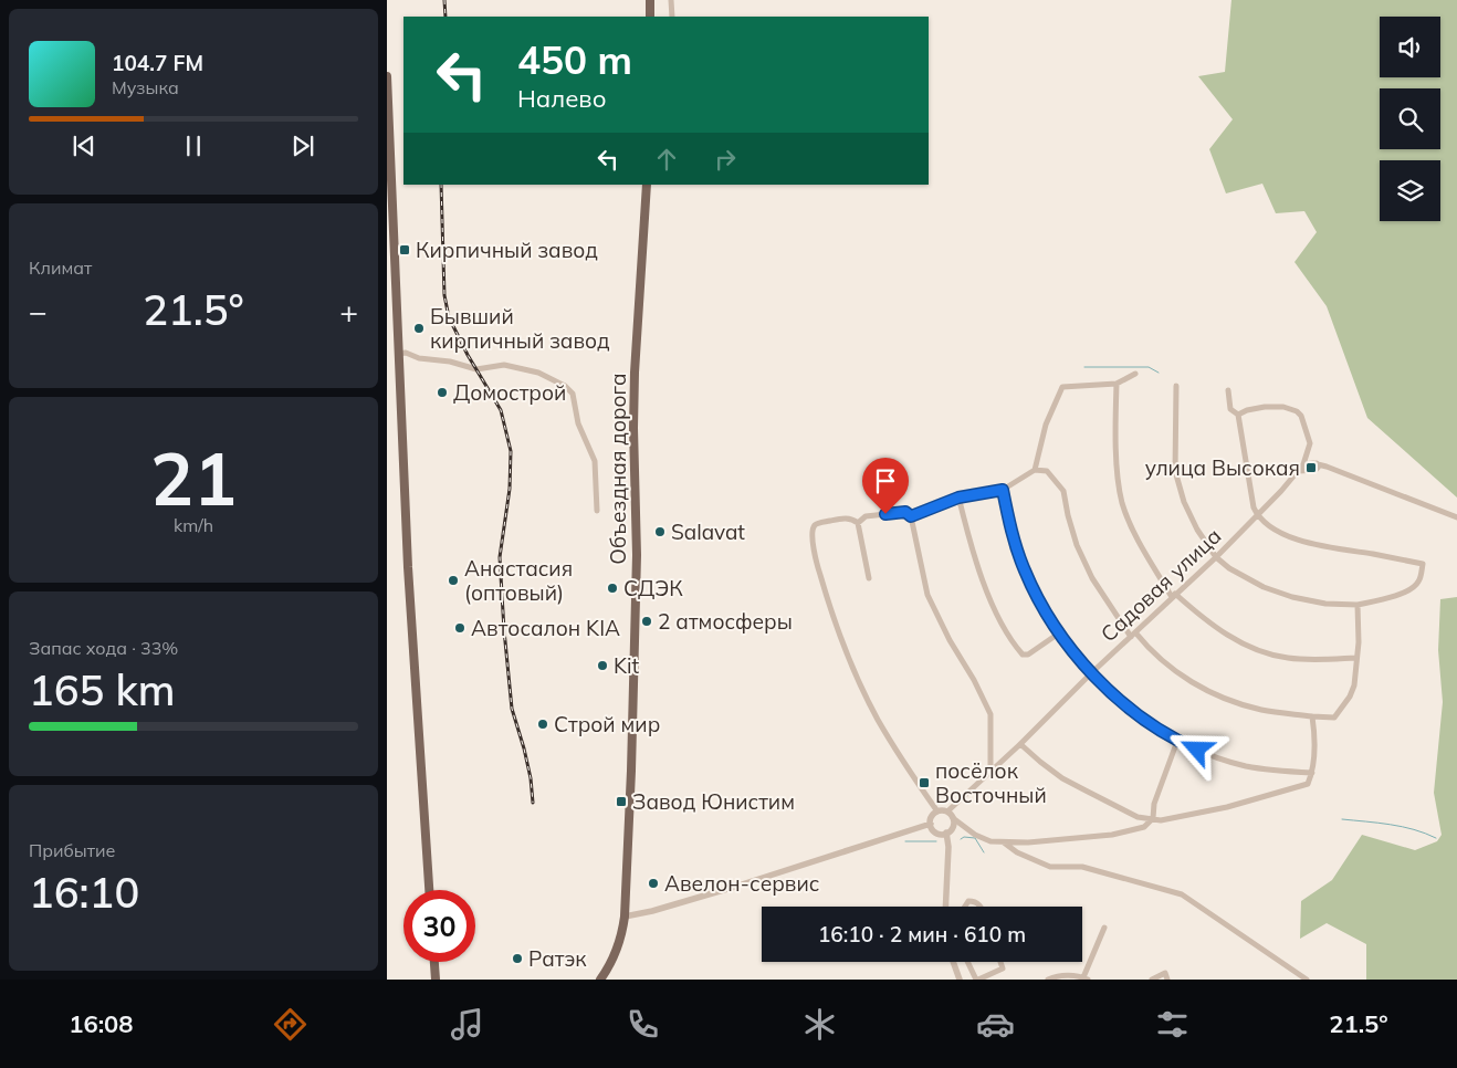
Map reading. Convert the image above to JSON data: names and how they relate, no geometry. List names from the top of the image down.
{
  "streets": {
    "main road": ["Объездная дорога"],
    "street": ["Садовая улица"]
  },
  "places": {
    "transit": [
      "Кирпичный завод",
      "улица Высокая",
      "посёлок Восточный",
      "Завод Юнистим"
    ],
    "other": [
      "Бывший кирпичный завод",
      "Домострой",
      "Salavat",
      "Анастасия (оптовый)",
      "СДЭК",
      "2 атмосферы",
      "Автосалон KIA",
      "Kit",
      "Строй мир",
      "Авелон-сервис",
      "Ратэк"
    ]
  },
  "page": {
    "turn": ["450 m", "Налево"],
    "song": ["104.7 FM", "Музыка"],
    "tile": [
      "Климат",
      ["21", "km/h"],
      ["Запас хода · 33%", "165 km"],
      ["Прибытие", "16:10"]
    ],
    "heat": ["−", "21.5°", "+"],
    "limit": "30",
    "trip": "16:10 · 2 мин · 610 m",
    "tabs": ["16:08", "21.5°"]
  }
}
